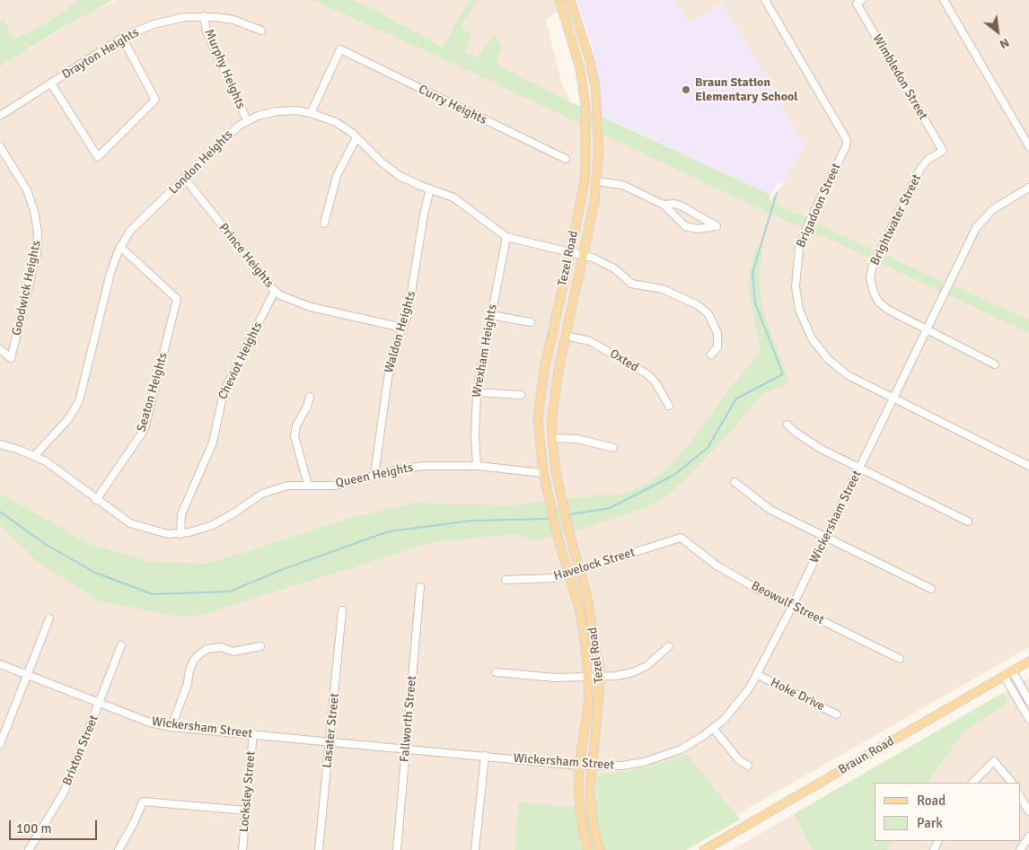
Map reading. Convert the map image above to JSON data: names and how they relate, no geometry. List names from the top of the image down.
{
  "streets": {
    "main road": ["Tezel Road", "Braun Road"],
    "street": [
      "Drayton Heights",
      "Murphy Heights",
      "Wimbledon Street",
      "Curry Heights",
      "London Heights",
      "Brigadoon Street",
      "Brightwater Street",
      "Prince Heights",
      "Goodwick Heights",
      "Waldon Heights",
      "Wrexham Heights",
      "Cheviot Heights",
      "Oxted",
      "Seaton Heights",
      "Queen Heights",
      "Wickersham Street",
      "Havelock Street",
      "Beowulf Street",
      "Hoke Drive",
      "Fallworth Street",
      "Lasater Street",
      "Brixton Street",
      "Locksley Street"
    ]
  },
  "crossings": [
    ["Drayton Heights", "Murphy Heights"],
    ["Murphy Heights", "London Heights"],
    ["Wimbledon Street", "Brightwater Street"],
    ["Curry Heights", "London Heights"],
    ["London Heights", "Prince Heights"],
    ["London Heights", "Tezel Road"],
    ["London Heights", "Waldon Heights"],
    ["London Heights", "Wrexham Heights"],
    ["London Heights", "Seaton Heights"],
    ["London Heights", "Queen Heights"],
    ["Brigadoon Street", "Wickersham Street"],
    ["Brightwater Street", "Wickersham Street"],
    ["Prince Heights", "Waldon Heights"],
    ["Prince Heights", "Cheviot Heights"],
    ["Tezel Road", "Oxted"],
    ["Tezel Road", "Queen Heights"],
    ["Tezel Road", "Wickersham Street"],
    ["Tezel Road", "Havelock Street"],
    ["Waldon Heights", "Queen Heights"],
    ["Wrexham Heights", "Queen Heights"],
    ["Cheviot Heights", "Queen Heights"],
    ["Seaton Heights", "Queen Heights"],
    ["Wickersham Street", "Beowulf Street"],
    ["Wickersham Street", "Hoke Drive"],
    ["Wickersham Street", "Fallworth Street"],
    ["Wickersham Street", "Lasater Street"],
    ["Wickersham Street", "Brixton Street"],
    ["Wickersham Street", "Locksley Street"],
    ["Havelock Street", "Beowulf Street"]
  ],
  "places": ["Braun Station Elementary School"],
  "legend": ["Road", "Park"],
  "scale_bar": "100 m",
  "north": "bottom right"
}
